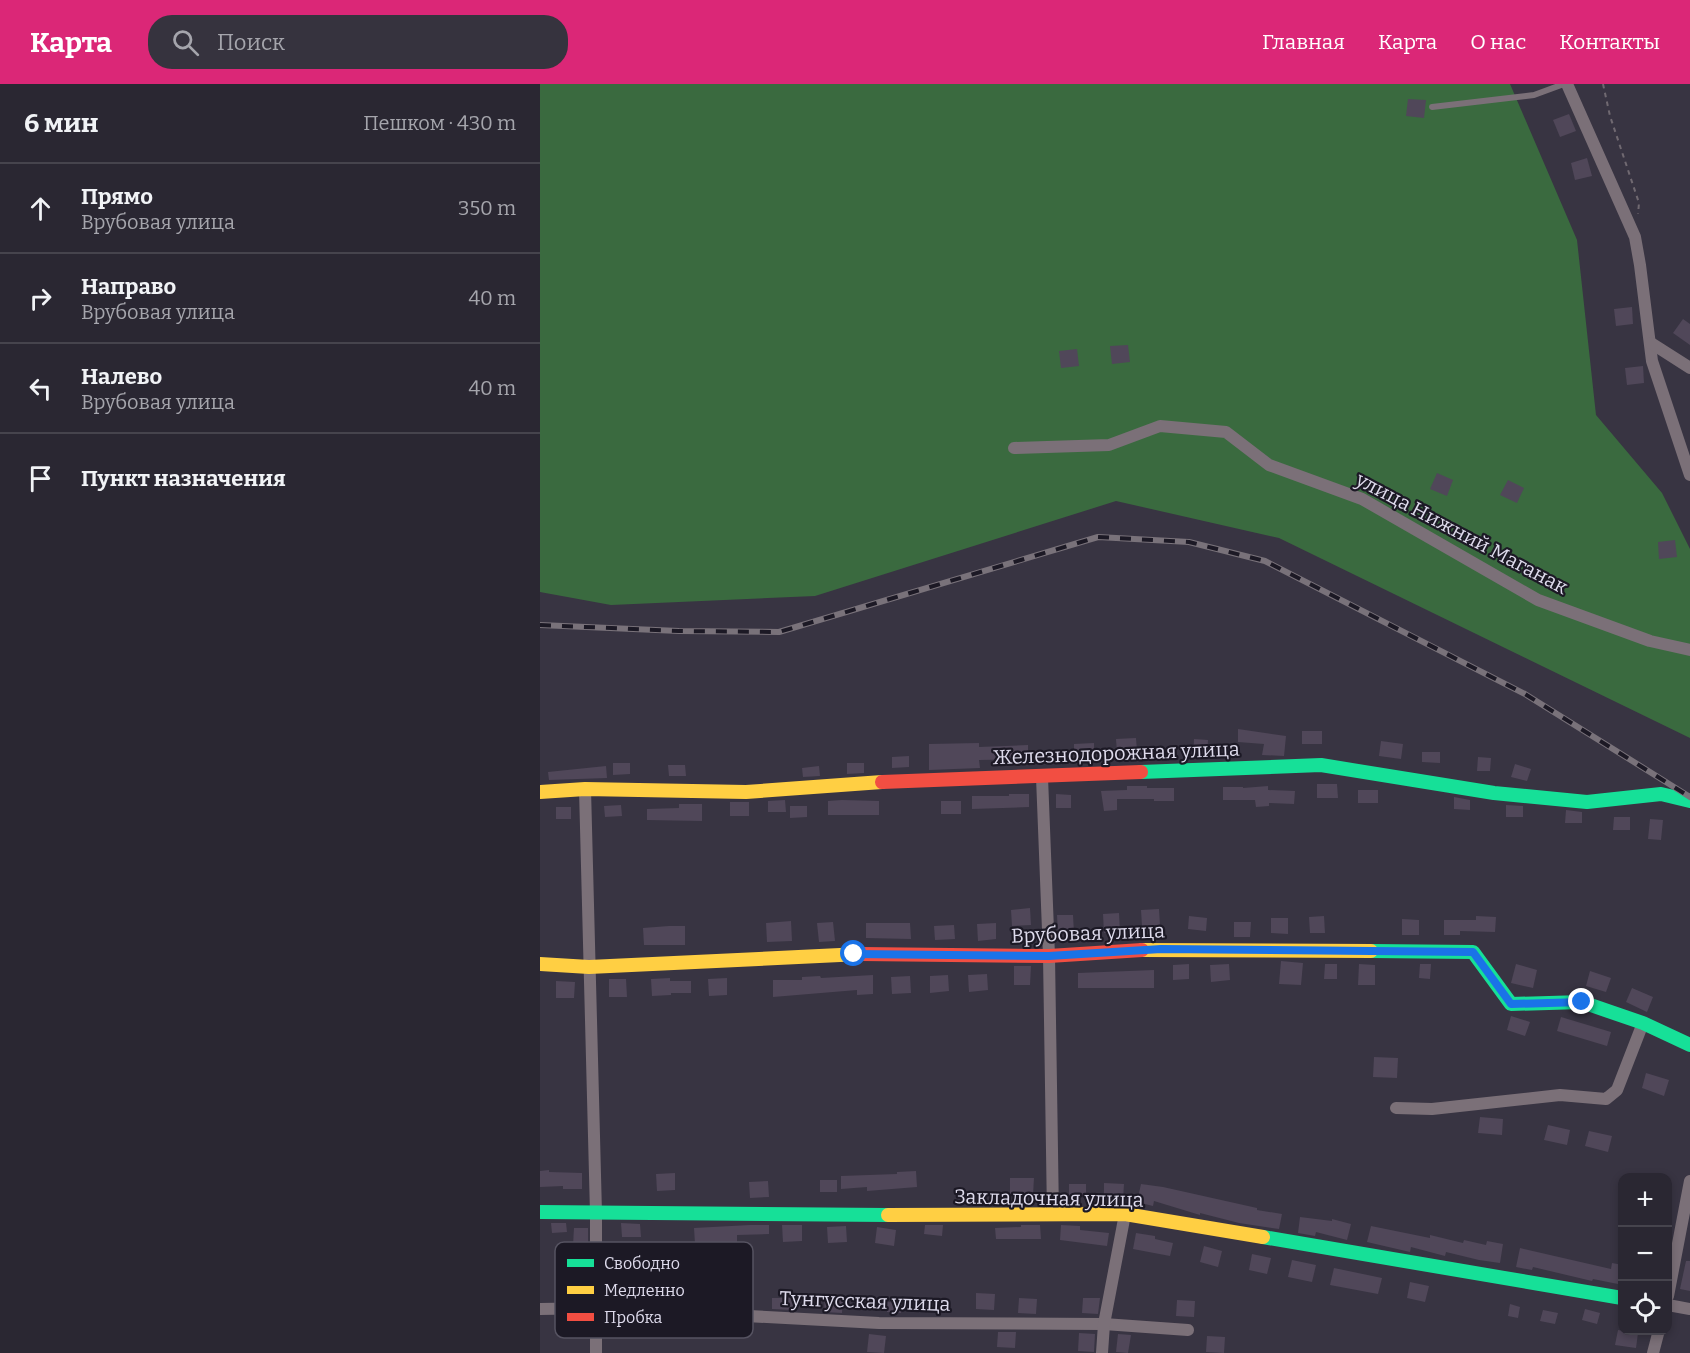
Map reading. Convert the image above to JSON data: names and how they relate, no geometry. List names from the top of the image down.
{
  "streets": {
    "street": [
      "улица Нижний Маганак",
      "Железнодорожная улица",
      "Врубовая улица",
      "Закладочная улица",
      "Тунгусская улица"
    ]
  },
  "legend": ["Свободно", "Медленно", "Пробка"],
  "page": {
    "header": "Карта",
    "search": "Поиск",
    "nav": [
      "Главная",
      "Карта",
      "О нас",
      "Контакты"
    ],
    "heading": ["6 мин", "Пешком · 430 m"],
    "list": [
      ["Прямо", "Врубовая улица", "350 m"],
      ["Направо", "Врубовая улица", "40 m"],
      ["Налево", "Врубовая улица", "40 m"],
      "Пункт назначения"
    ],
    "map_buttons": ["+", "−"]
  }
}
